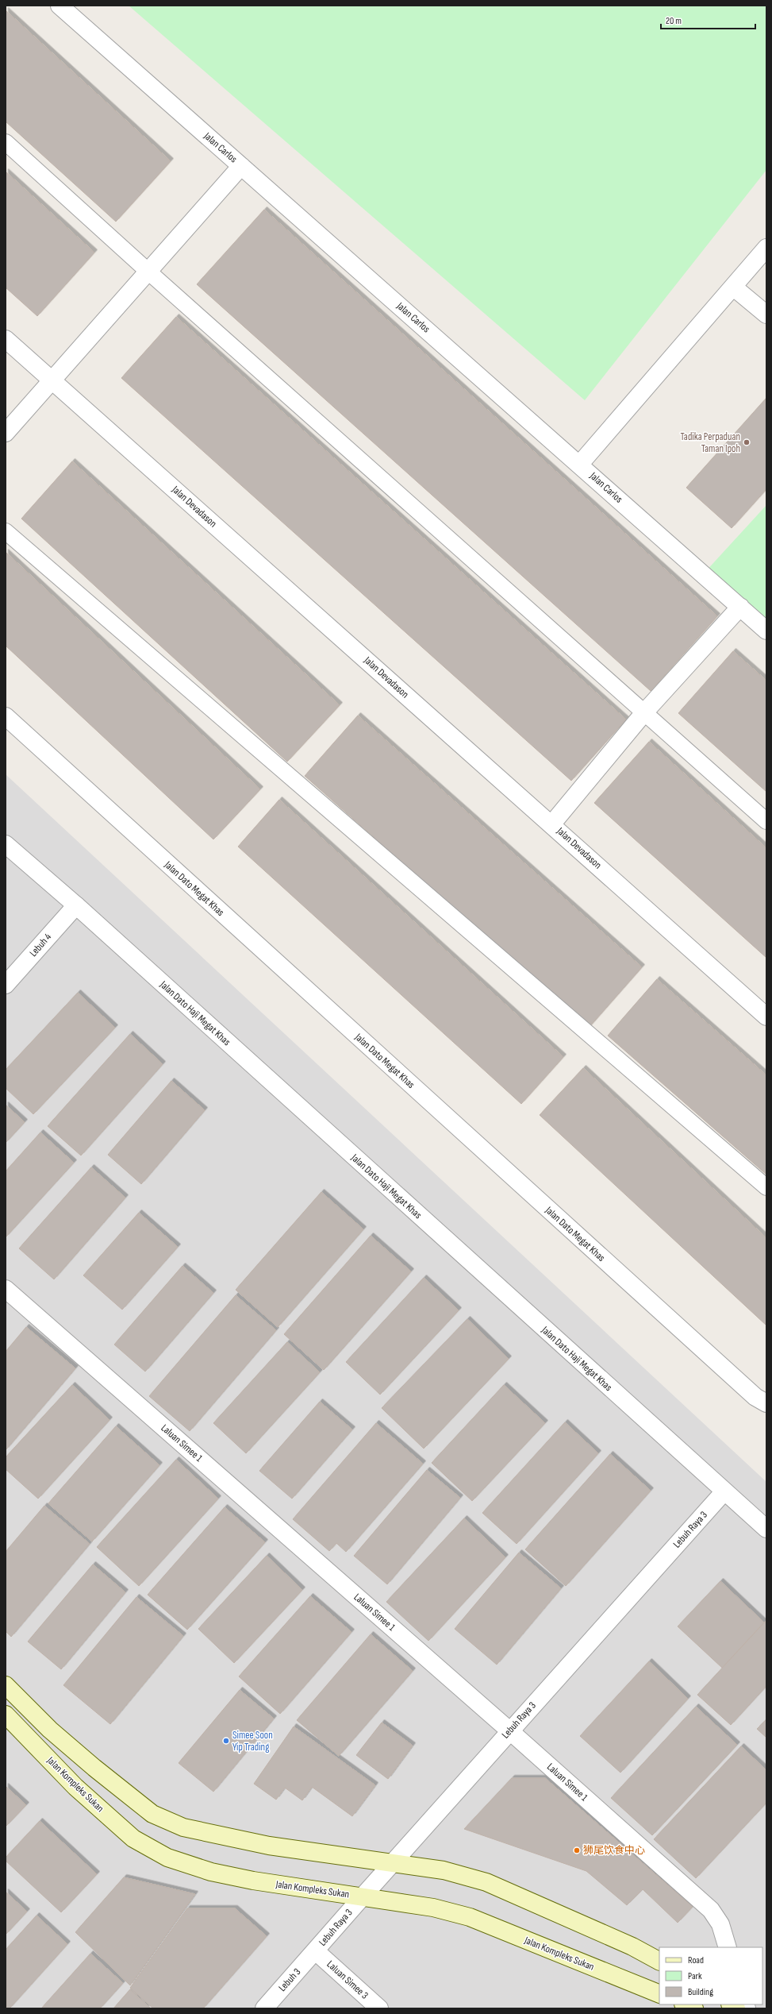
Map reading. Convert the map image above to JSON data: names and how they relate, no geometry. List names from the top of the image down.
{
  "streets": {
    "main road": ["Jalan Kompleks Sukan"],
    "street": [
      "Jalan Carlos",
      "Jalan Devadason",
      "Jalan Dato Megat Khas",
      "Lebuh 4",
      "Jalan Dato Haji Megat Khas",
      "Laluan Simee 1",
      "Lebuh Raya 3",
      "Lebuh 3",
      "Laluan Simee 3"
    ]
  },
  "crossings": [
    ["Lebuh 4", "Jalan Dato Haji Megat Khas"],
    ["Jalan Dato Haji Megat Khas", "Lebuh Raya 3"],
    ["Laluan Simee 1", "Lebuh Raya 3"],
    ["Lebuh Raya 3", "Jalan Kompleks Sukan"],
    ["Lebuh Raya 3", "Lebuh 3"],
    ["Lebuh Raya 3", "Laluan Simee 3"],
    ["Lebuh 3", "Laluan Simee 3"]
  ],
  "places": ["Tadika Perpaduan Taman Ipoh", "Simee Soon Yip Trading", "狮尾饮食中心"],
  "legend": ["Road", "Park", "Building"],
  "scale_bar": "20 m"
}
